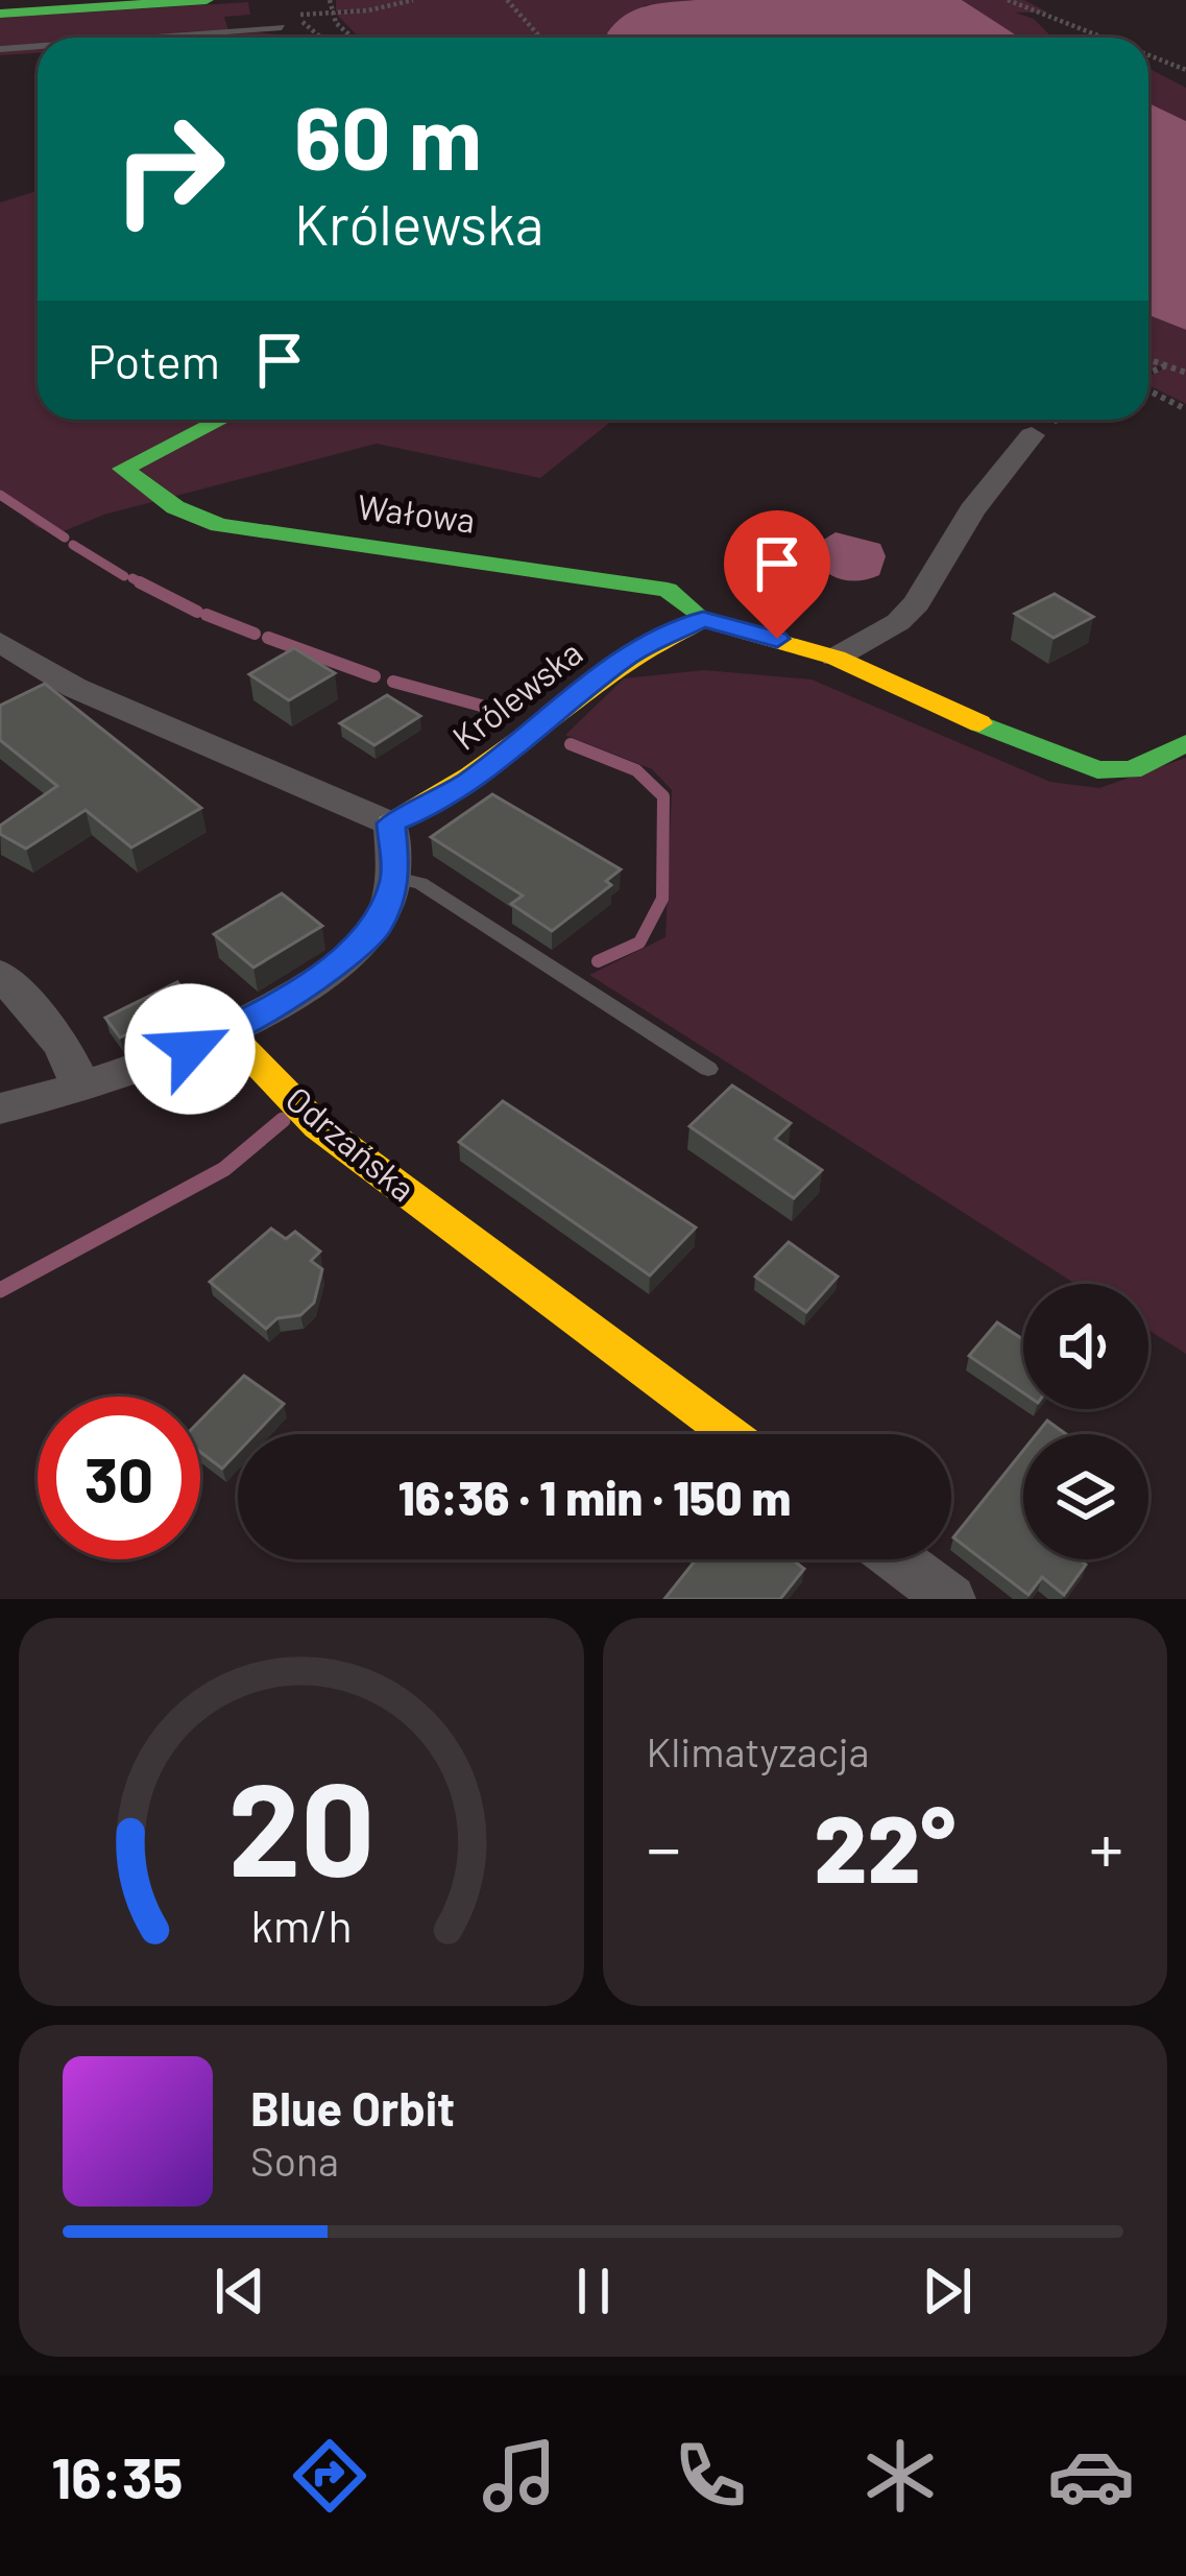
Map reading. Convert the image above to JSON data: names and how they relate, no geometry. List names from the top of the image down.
{
  "streets": {
    "street": ["Wałowa", "Królewska", "Odrzańska"]
  },
  "crossings": [
    ["Wałowa", "Królewska"]
  ],
  "page": {
    "turn": ["60 m", "Królewska"],
    "then": "Potem",
    "limit": "30",
    "trip": "16:36 · 1 min · 150 m",
    "tile": "Klimatyzacja",
    "heat": ["−", "22°", "+"],
    "song": ["Blue Orbit", "Sona"],
    "tabs": "16:35",
    "gauge": ["20", "km/h"]
  }
}
